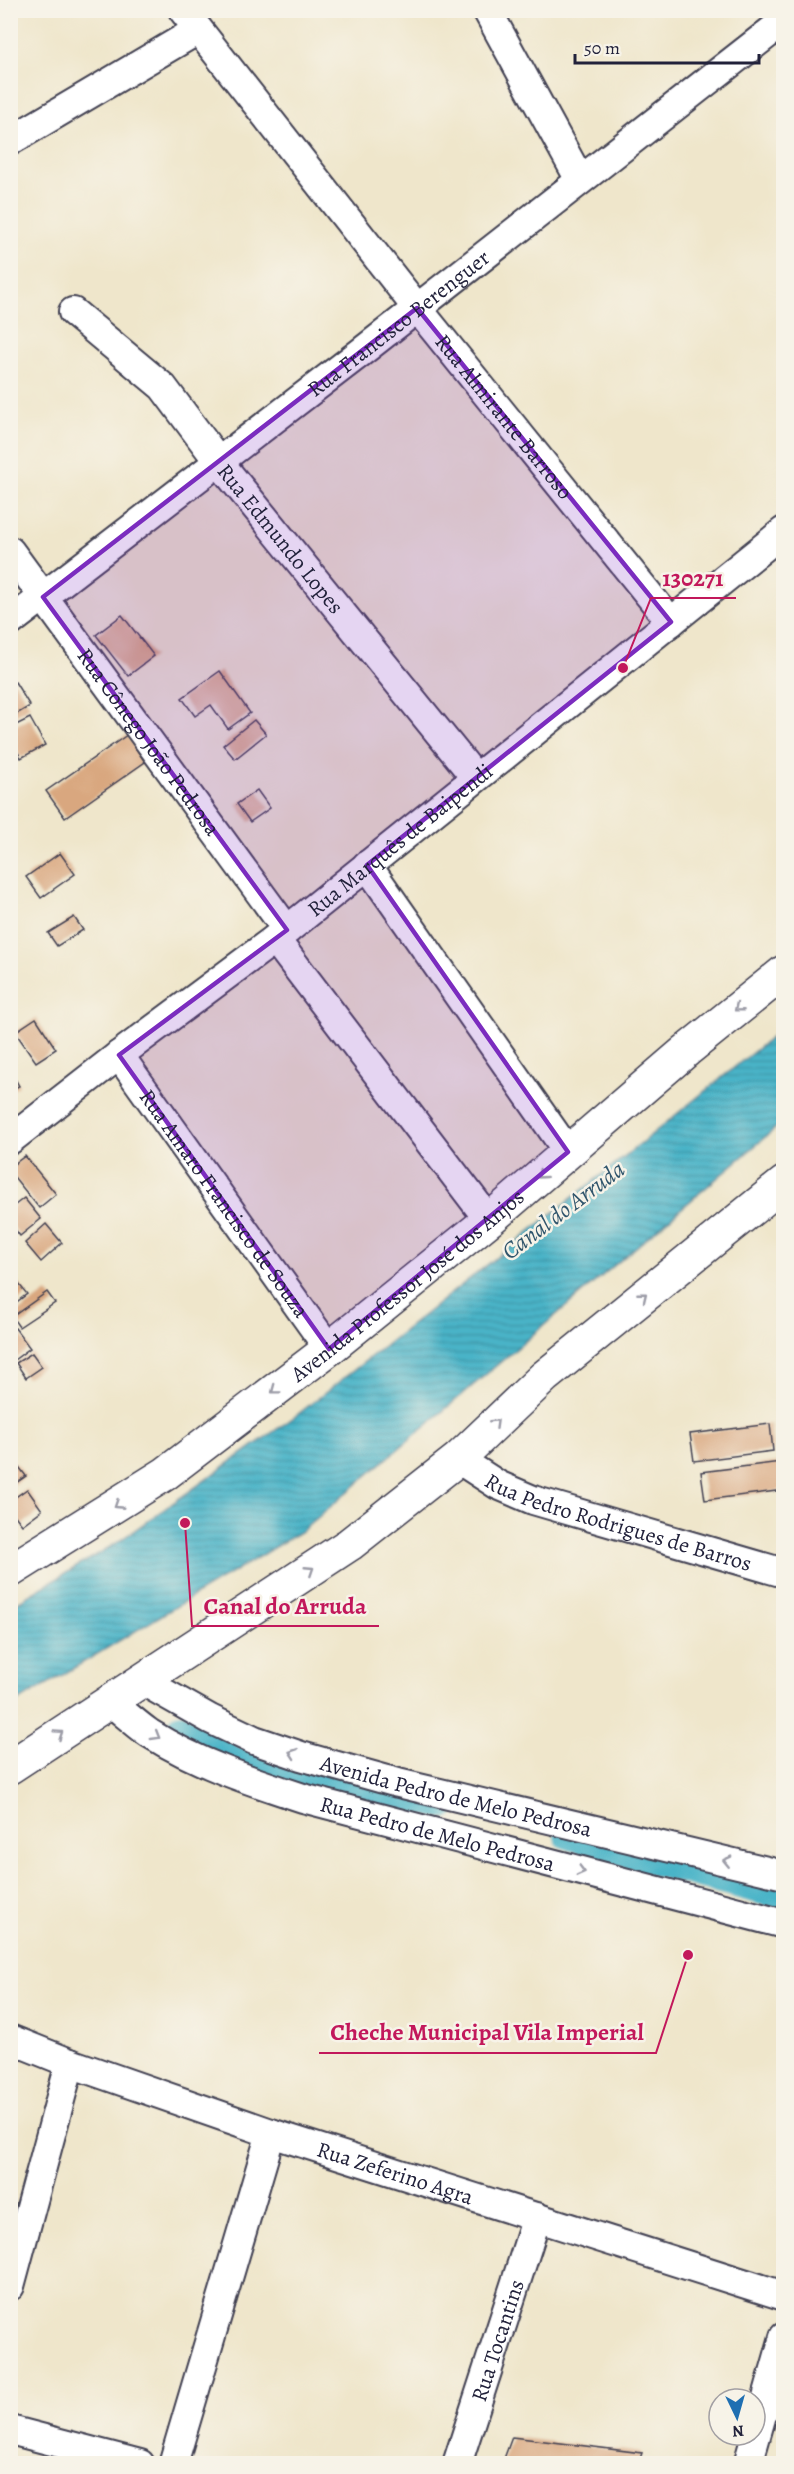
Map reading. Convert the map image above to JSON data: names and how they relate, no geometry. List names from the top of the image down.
{
  "streets": {
    "main road": ["Avenida Professor José dos Anjos"],
    "street": [
      "Rua Francisco Berenguer",
      "Rua Almirante Barroso",
      "Rua Edmundo Lopes",
      "Rua Cônego João Pedrosa",
      "Rua Marquês de Baipendi",
      "Rua Amaro Francisco de Souza",
      "Rua Pedro Rodrigues de Barros",
      "Avenida Pedro de Melo Pedrosa",
      "Rua Pedro de Melo Pedrosa",
      "Rua Zeferino Agra",
      "Rua Tocantins"
    ]
  },
  "crossings": [
    ["Rua Francisco Berenguer", "Rua Almirante Barroso"],
    ["Rua Francisco Berenguer", "Rua Edmundo Lopes"],
    ["Rua Francisco Berenguer", "Rua Cônego João Pedrosa"],
    ["Rua Almirante Barroso", "Rua Marquês de Baipendi"],
    ["Rua Edmundo Lopes", "Rua Marquês de Baipendi"],
    ["Rua Cônego João Pedrosa", "Rua Marquês de Baipendi"],
    ["Rua Cônego João Pedrosa", "Avenida Professor José dos Anjos"],
    ["Rua Marquês de Baipendi", "Rua Amaro Francisco de Souza"],
    ["Rua Amaro Francisco de Souza", "Avenida Professor José dos Anjos"],
    ["Rua Zeferino Agra", "Rua Tocantins"]
  ],
  "one_way": ["Avenida Pedro de Melo Pedrosa", "Rua Pedro de Melo Pedrosa"],
  "water": ["Canal do Arruda"],
  "places": ["130271", "Canal do Arruda", "Cheche Municipal Vila Imperial"],
  "scale_bar": "50 m",
  "north": "bottom"
}
